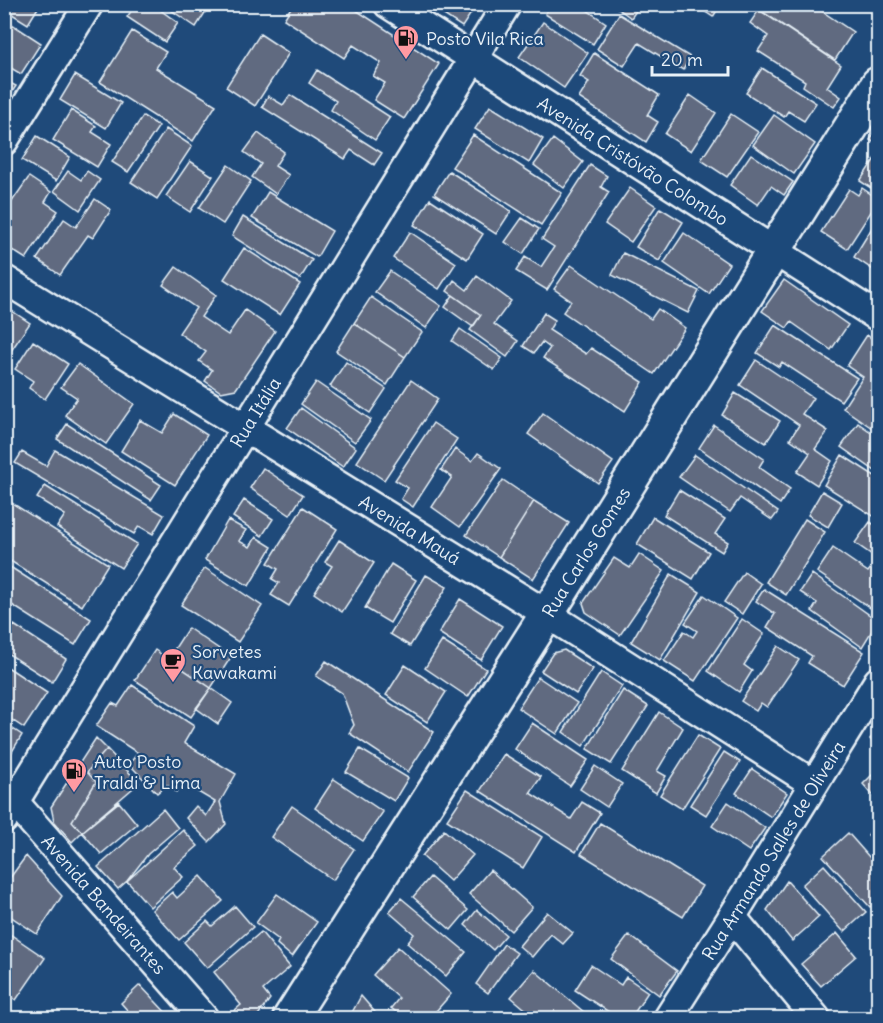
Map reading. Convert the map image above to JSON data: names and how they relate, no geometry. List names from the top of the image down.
{
  "streets": {
    "street": [
      "Avenida Cristóvão Colombo",
      "Rua Itália",
      "Avenida Mauá",
      "Rua Carlos Gomes",
      "Rua Armando Salles de Oliveira",
      "Avenida Bandeirantes"
    ]
  },
  "crossings": [
    ["Avenida Cristóvão Colombo", "Rua Itália"],
    ["Avenida Cristóvão Colombo", "Rua Carlos Gomes"],
    ["Rua Itália", "Avenida Mauá"],
    ["Rua Itália", "Avenida Bandeirantes"],
    ["Avenida Mauá", "Rua Carlos Gomes"],
    ["Avenida Mauá", "Rua Armando Salles de Oliveira"]
  ],
  "places": {
    "fuel station": ["Posto Vila Rica", "Auto Posto Traldi & Lima"],
    "cafe": ["Sorvetes Kawakami"]
  },
  "scale_bar": "20 m"
}
